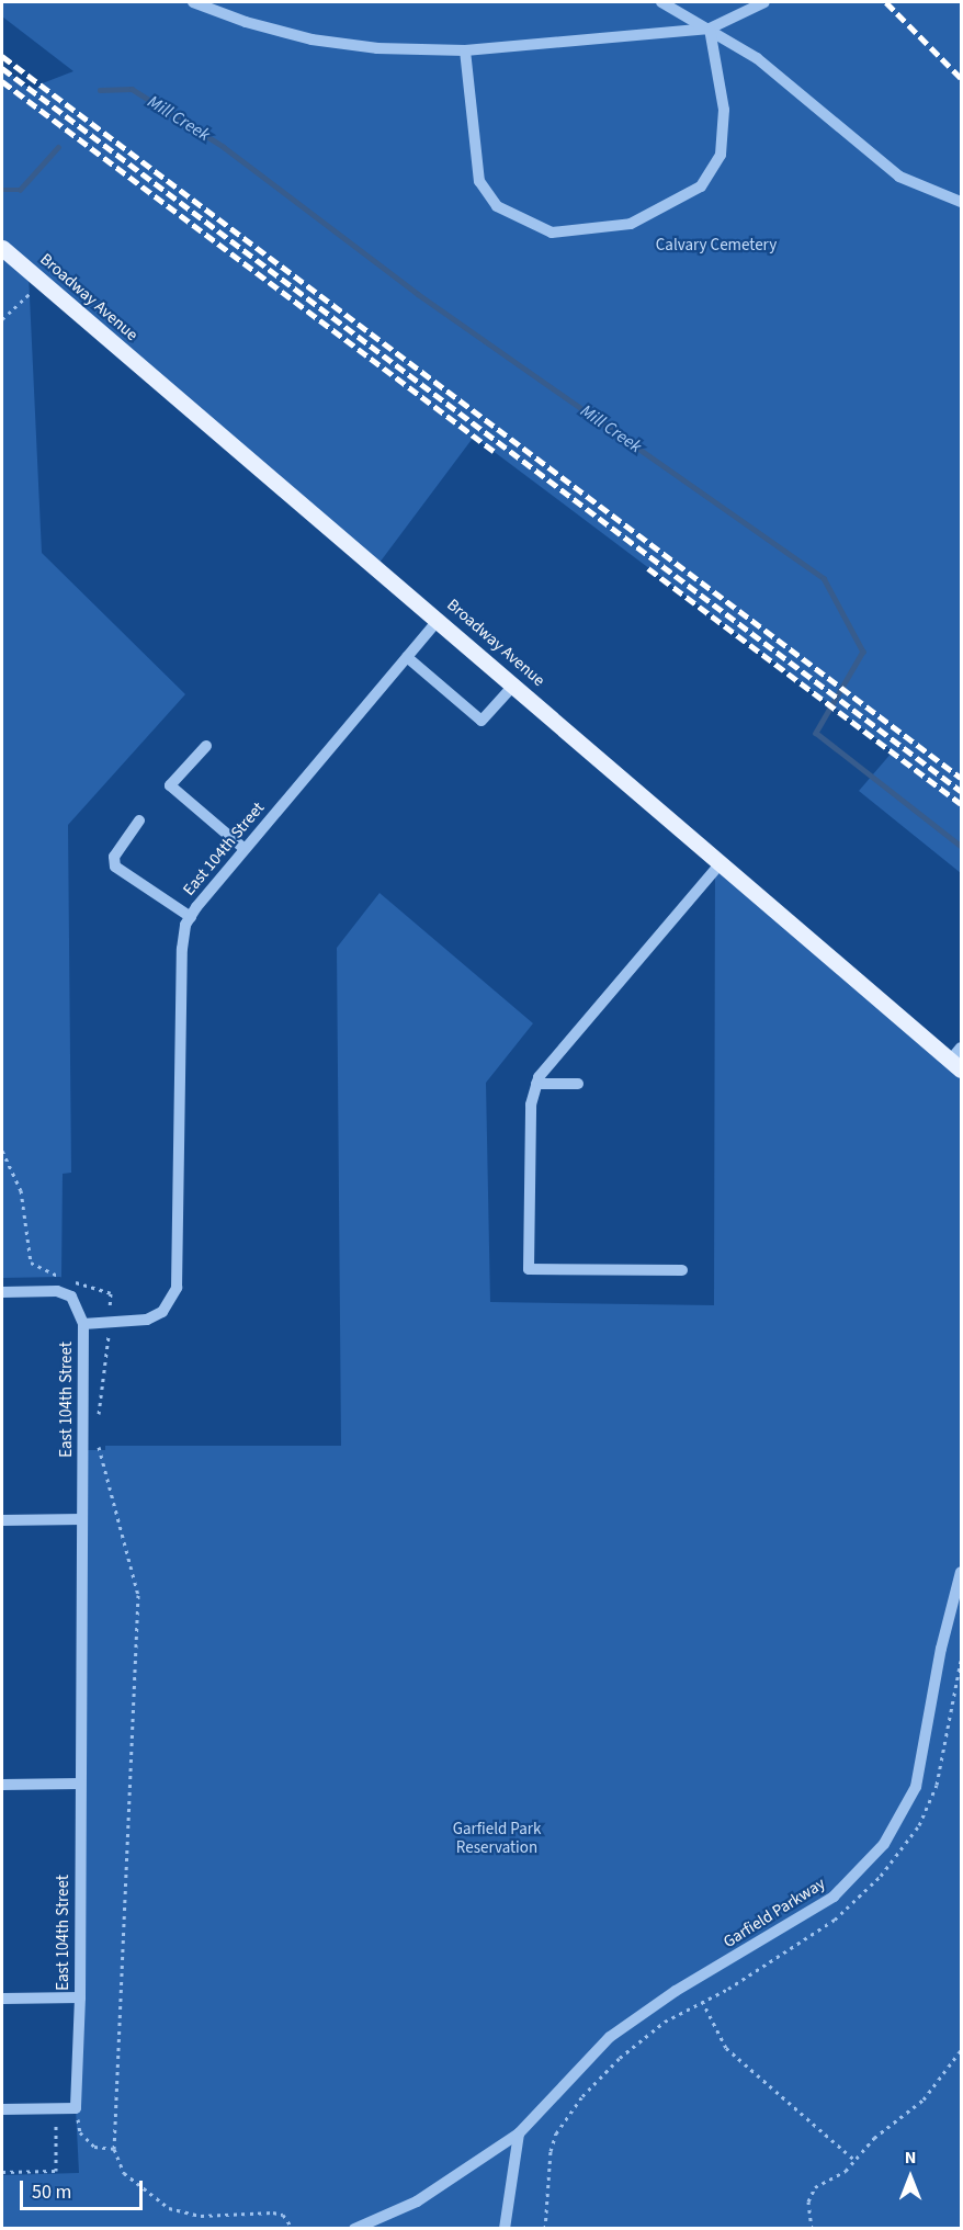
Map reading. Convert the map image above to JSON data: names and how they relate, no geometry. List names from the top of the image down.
{
  "streets": {
    "main road": ["Broadway Avenue"],
    "street": ["East 104th Street", "Garfield Parkway"]
  },
  "crossings": [
    ["Broadway Avenue", "East 104th Street"]
  ],
  "water": ["Mill Creek"],
  "parks": ["Calvary Cemetery", "Garfield Park Reservation"],
  "scale_bar": "50 m",
  "north": "top"
}
